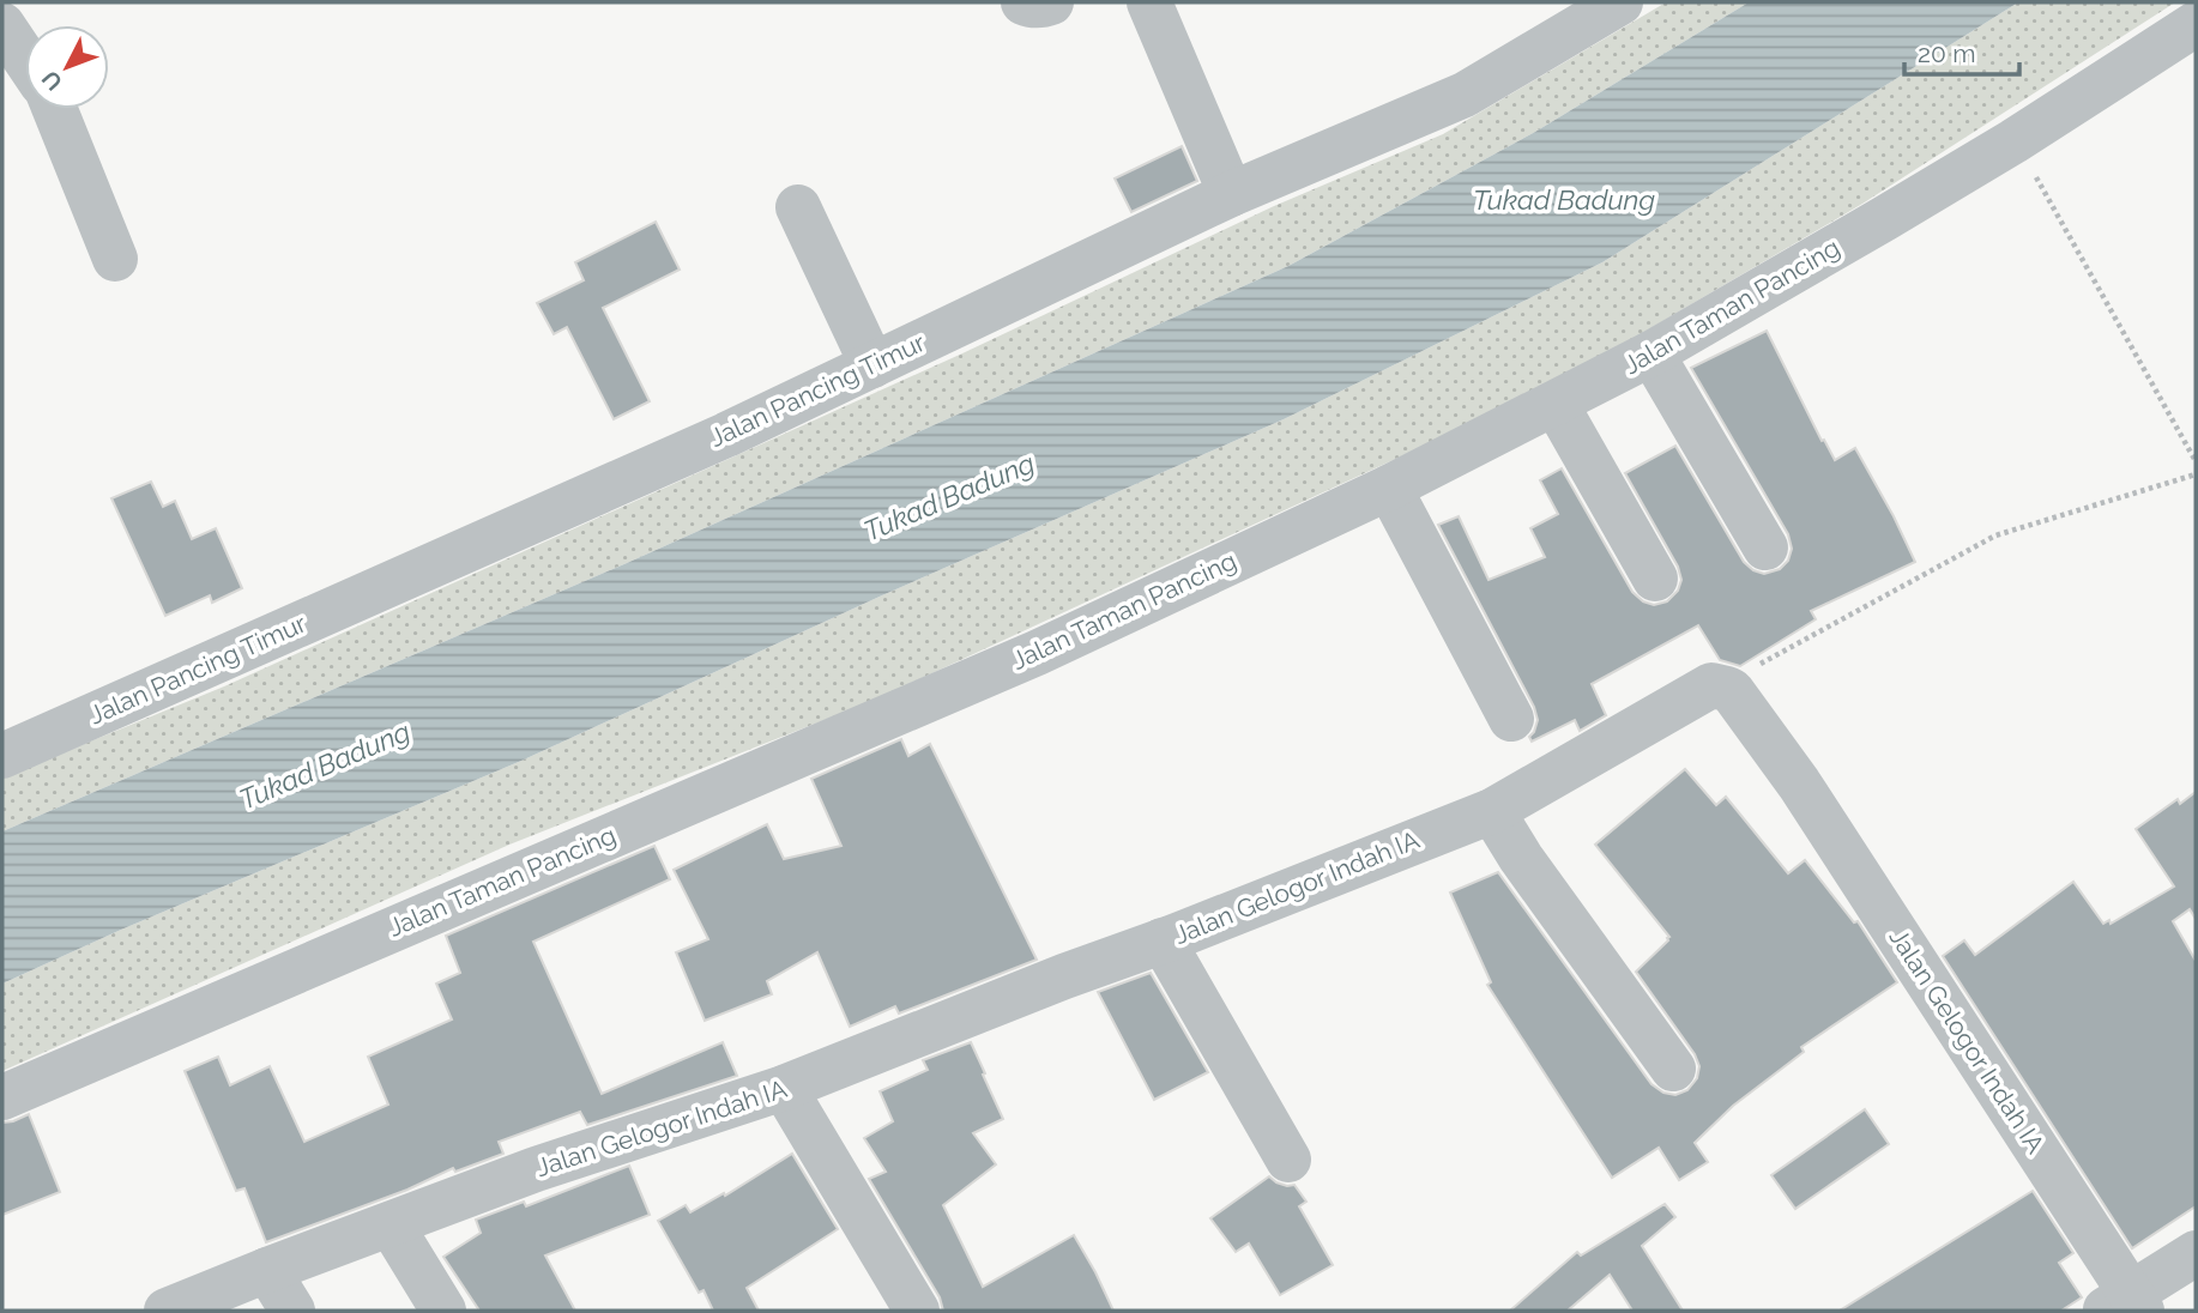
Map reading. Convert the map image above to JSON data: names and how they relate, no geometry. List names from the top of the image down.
{
  "streets": {
    "street": ["Jalan Taman Pancing", "Jalan Pancing Timur", "Jalan Gelogor Indah IA"]
  },
  "water": ["Tukad Badung"],
  "scale_bar": "20 m",
  "north": "bottom left"
}
